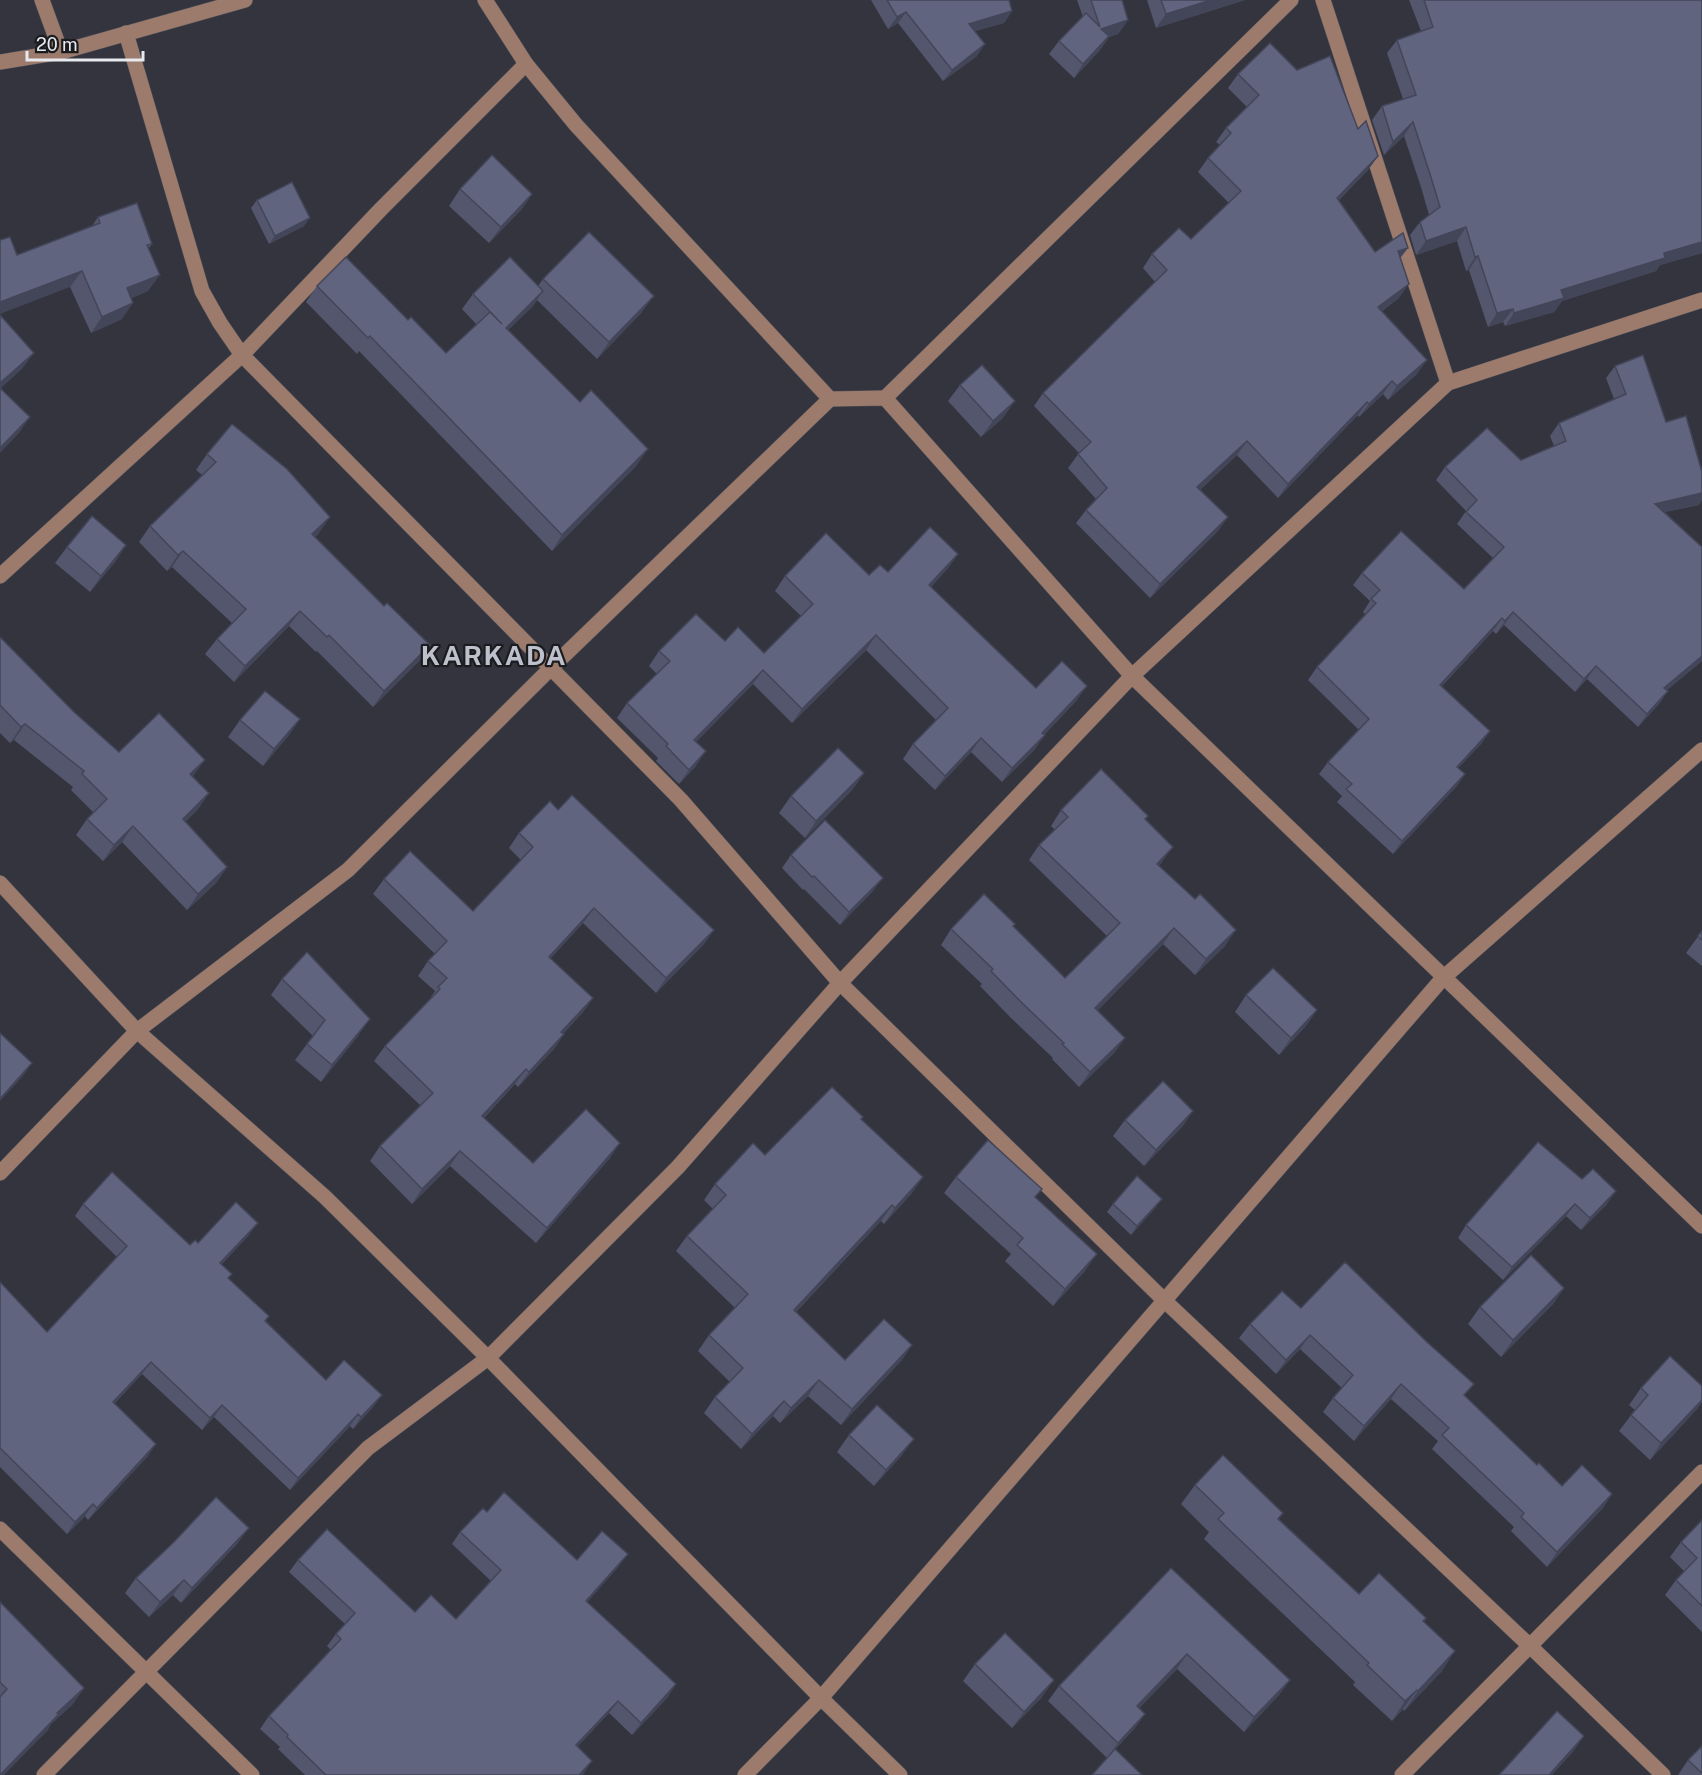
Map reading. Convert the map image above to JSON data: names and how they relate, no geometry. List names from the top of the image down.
{
  "districts": ["KARKADA"],
  "scale_bar": "20 m"
}
